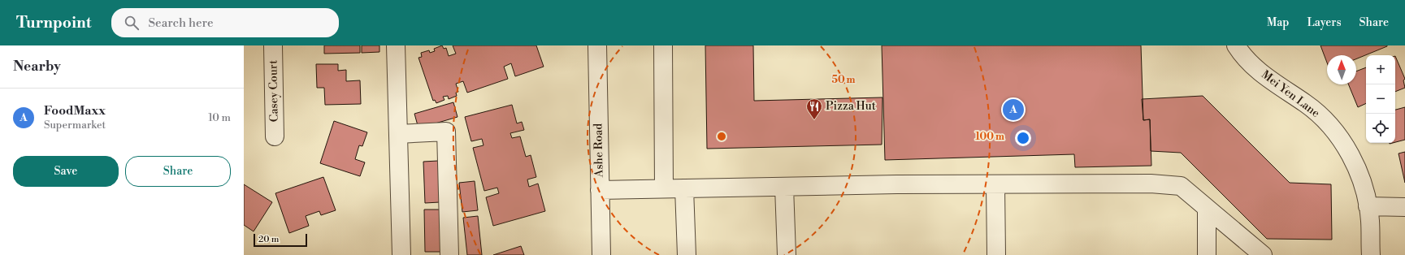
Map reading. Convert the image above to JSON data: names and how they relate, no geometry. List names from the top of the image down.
{
  "streets": {
    "street": ["Casey Court", "Mei Yen Lane", "Ashe Road"]
  },
  "places": {
    "restaurant": ["Pizza Hut"]
  },
  "scale_bar": "20 m",
  "north": "top",
  "page": {
    "header": "Turnpoint",
    "search": "Search here",
    "nav": ["Map", "Layers", "Share"],
    "heading": "Nearby",
    "map_buttons": ["+", "−"],
    "list": [
      {
        "mark": "A",
        "name": "FoodMaxx",
        "note": "Supermarket",
        "value": "10 m"
      }
    ],
    "pins": "A",
    "buttons": ["Save", "Share"],
    "scale": "20 m"
  },
  "rings": ["50 m", "100 m"]
}
